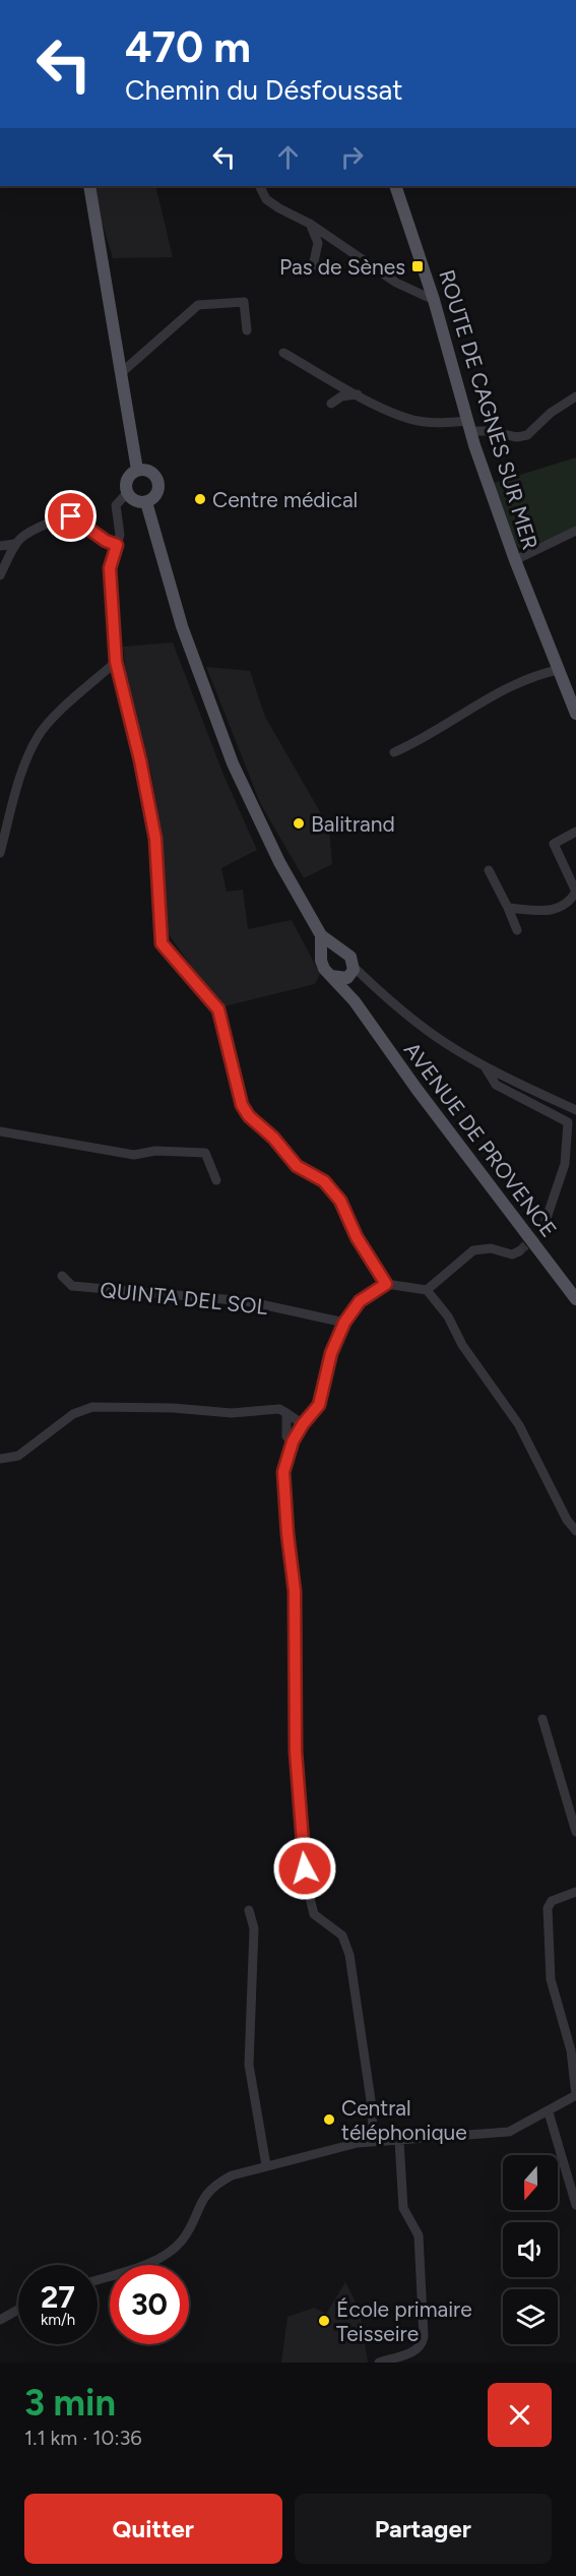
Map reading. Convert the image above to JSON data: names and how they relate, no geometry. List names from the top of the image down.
{
  "streets": {
    "main road": ["ROUTE DE CAGNES SUR MER", "AVENUE DE PROVENCE"],
    "street": ["QUINTA DEL SOL"]
  },
  "places": {
    "transit": ["Pas de Sènes"],
    "other": [
      "Centre médical",
      "Balitrand",
      "Central téléphonique",
      "École primaire Teisseire"
    ]
  },
  "north": "bottom",
  "page": {
    "turn": ["470 m", "Chemin du Désfoussat"],
    "speed": "27 km/h",
    "limit": "30",
    "heading": ["3 min", "1.1 km · 10:36"],
    "buttons": ["Quitter", "Partager"]
  }
}
